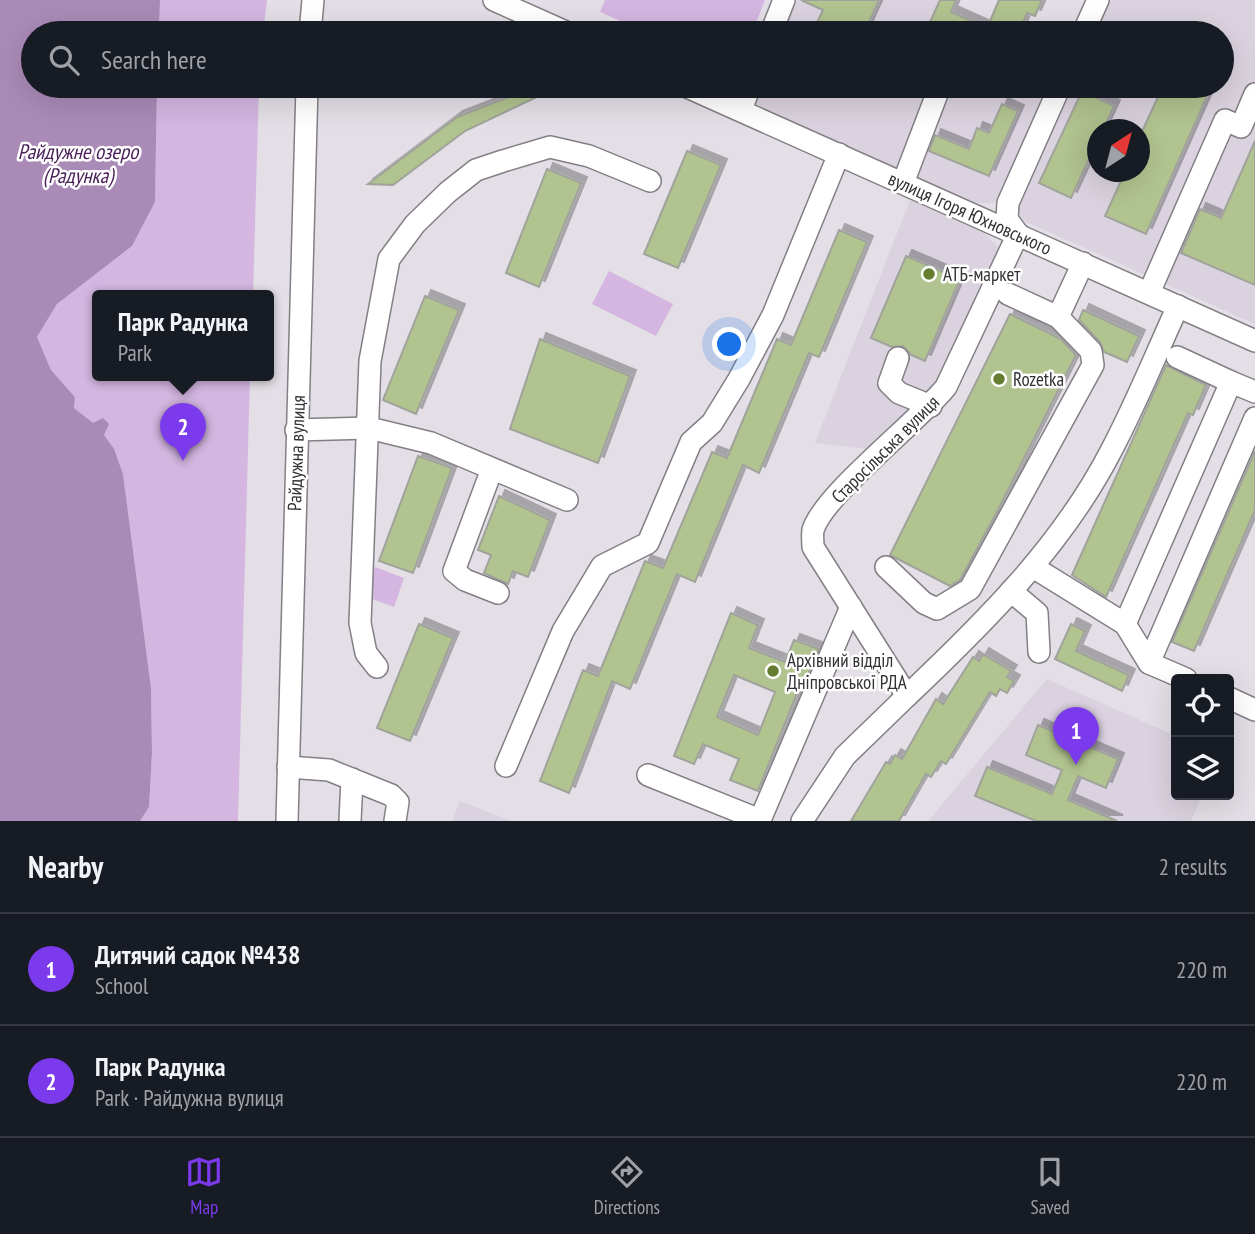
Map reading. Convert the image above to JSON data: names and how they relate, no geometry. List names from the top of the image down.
{
  "streets": {
    "street": ["вулиця Ігоря Юхновського", "Старосільська вулиця", "Райдужна вулиця"]
  },
  "crossings": [
    ["вулиця Ігоря Юхновського", "Старосільська вулиця"]
  ],
  "water": ["Райдужне озеро (Радунка)"],
  "places": ["АТБ-маркет", "Rozetka", "Архівний відділ Дніпровської РДА"],
  "north": "top right",
  "page": {
    "search": "Search here",
    "popup": ["Парк Радунка", "Park"],
    "pins": ["2", "1"],
    "heading": ["Nearby", "2 results"],
    "list": [
      {
        "mark": "1",
        "name": "Дитячий садок №438",
        "note": "School",
        "value": "220 m"
      },
      {
        "mark": "2",
        "name": "Парк Радунка",
        "note": "Park · Райдужна вулиця",
        "value": "220 m"
      }
    ],
    "nav": ["Map", "Directions", "Saved"]
  }
}
